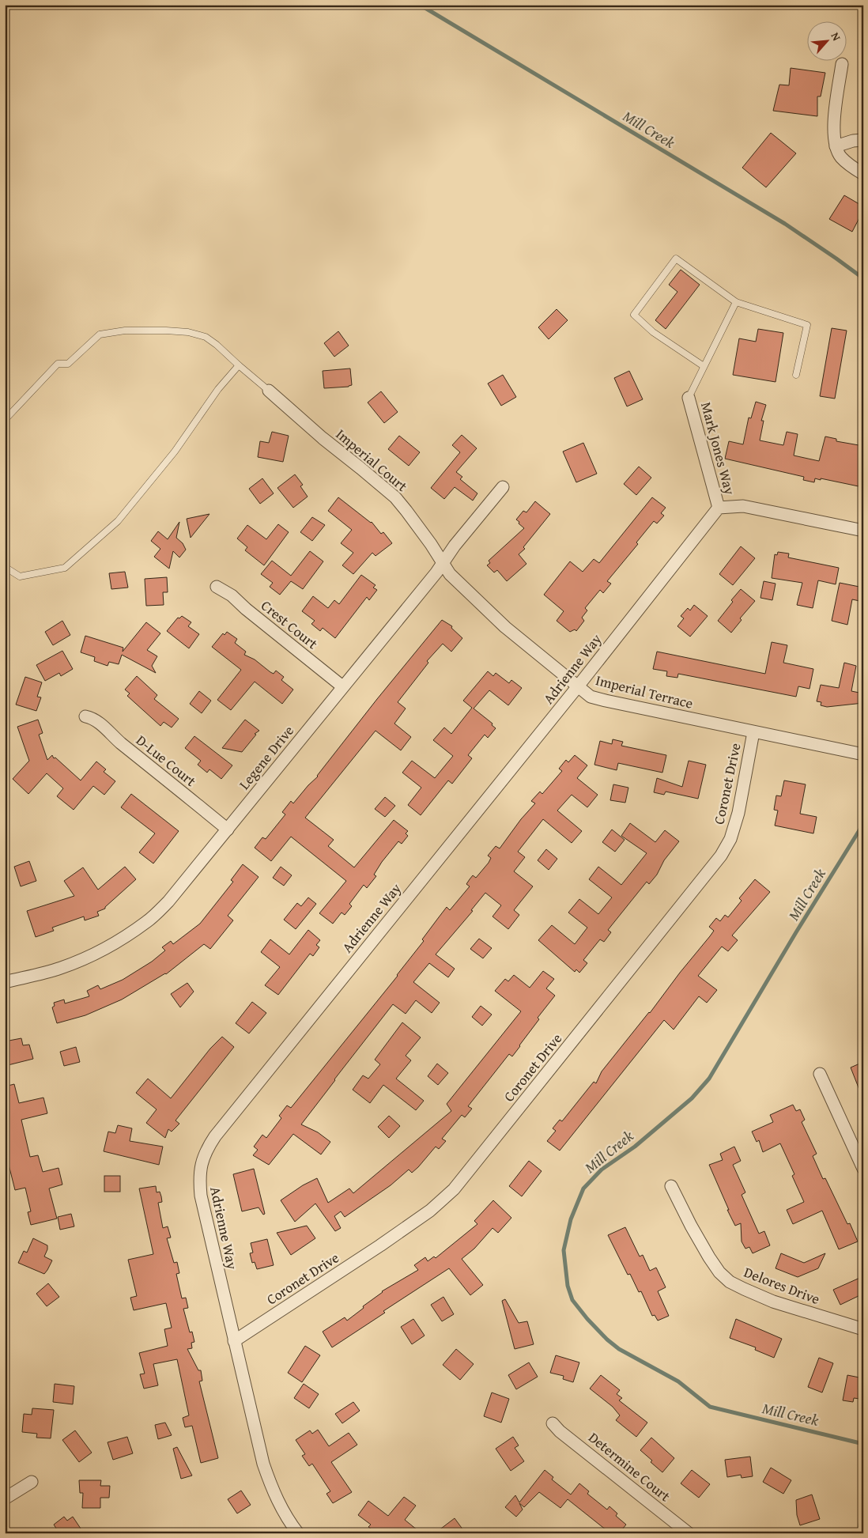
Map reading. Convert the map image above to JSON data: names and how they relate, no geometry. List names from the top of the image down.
{
  "streets": {
    "street": [
      "Mark Jones Way",
      "Imperial Court",
      "Crest Court",
      "Adrienne Way",
      "Imperial Terrace",
      "Legene Drive",
      "D-Lue Court",
      "Coronet Drive",
      "Delores Drive",
      "Determine Court"
    ]
  },
  "crossings": [
    ["Mark Jones Way", "Adrienne Way"],
    ["Imperial Court", "Imperial Terrace"],
    ["Imperial Court", "Legene Drive"],
    ["Crest Court", "Legene Drive"],
    ["Adrienne Way", "Imperial Terrace"],
    ["Adrienne Way", "Coronet Drive"],
    ["Imperial Terrace", "Legene Drive"],
    ["Imperial Terrace", "Coronet Drive"],
    ["Legene Drive", "D-Lue Court"]
  ],
  "water": ["Mill Creek"],
  "north": "top right"
}
